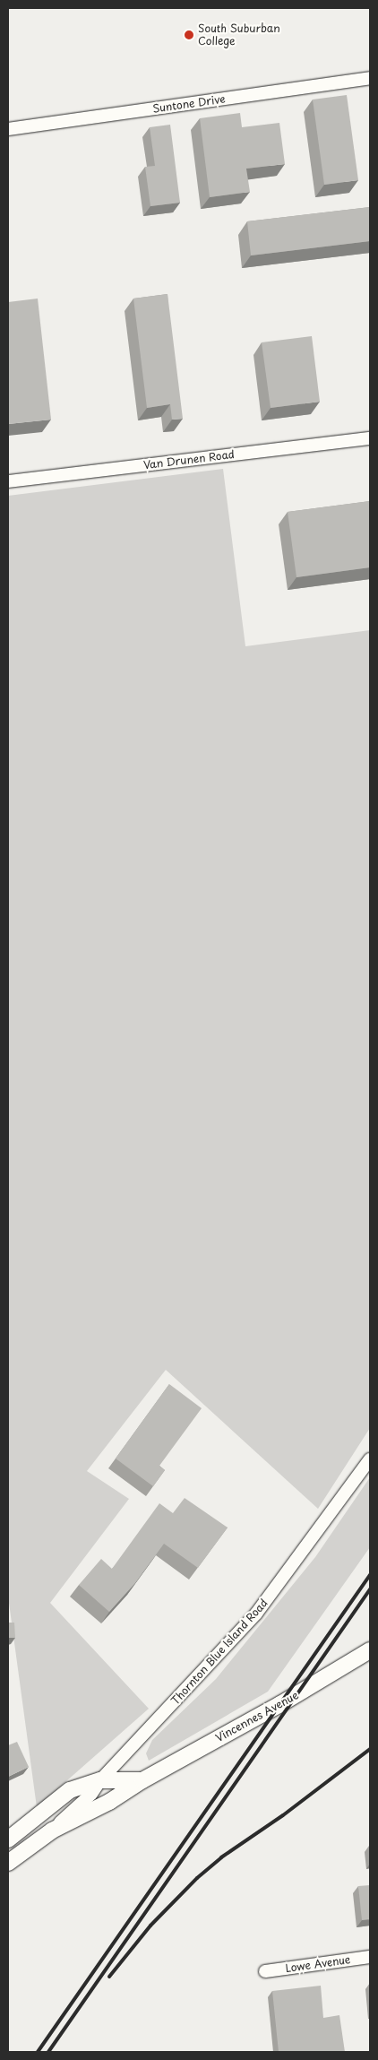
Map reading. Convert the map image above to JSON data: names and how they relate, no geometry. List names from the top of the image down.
{
  "streets": {
    "street": [
      "Suntone Drive",
      "Van Drunen Road",
      "Thornton Blue Island Road",
      "Vincennes Avenue",
      "Lowe Avenue"
    ]
  },
  "crossings": [
    ["Thornton Blue Island Road", "Vincennes Avenue"]
  ],
  "places": ["South Suburban College"]
}
